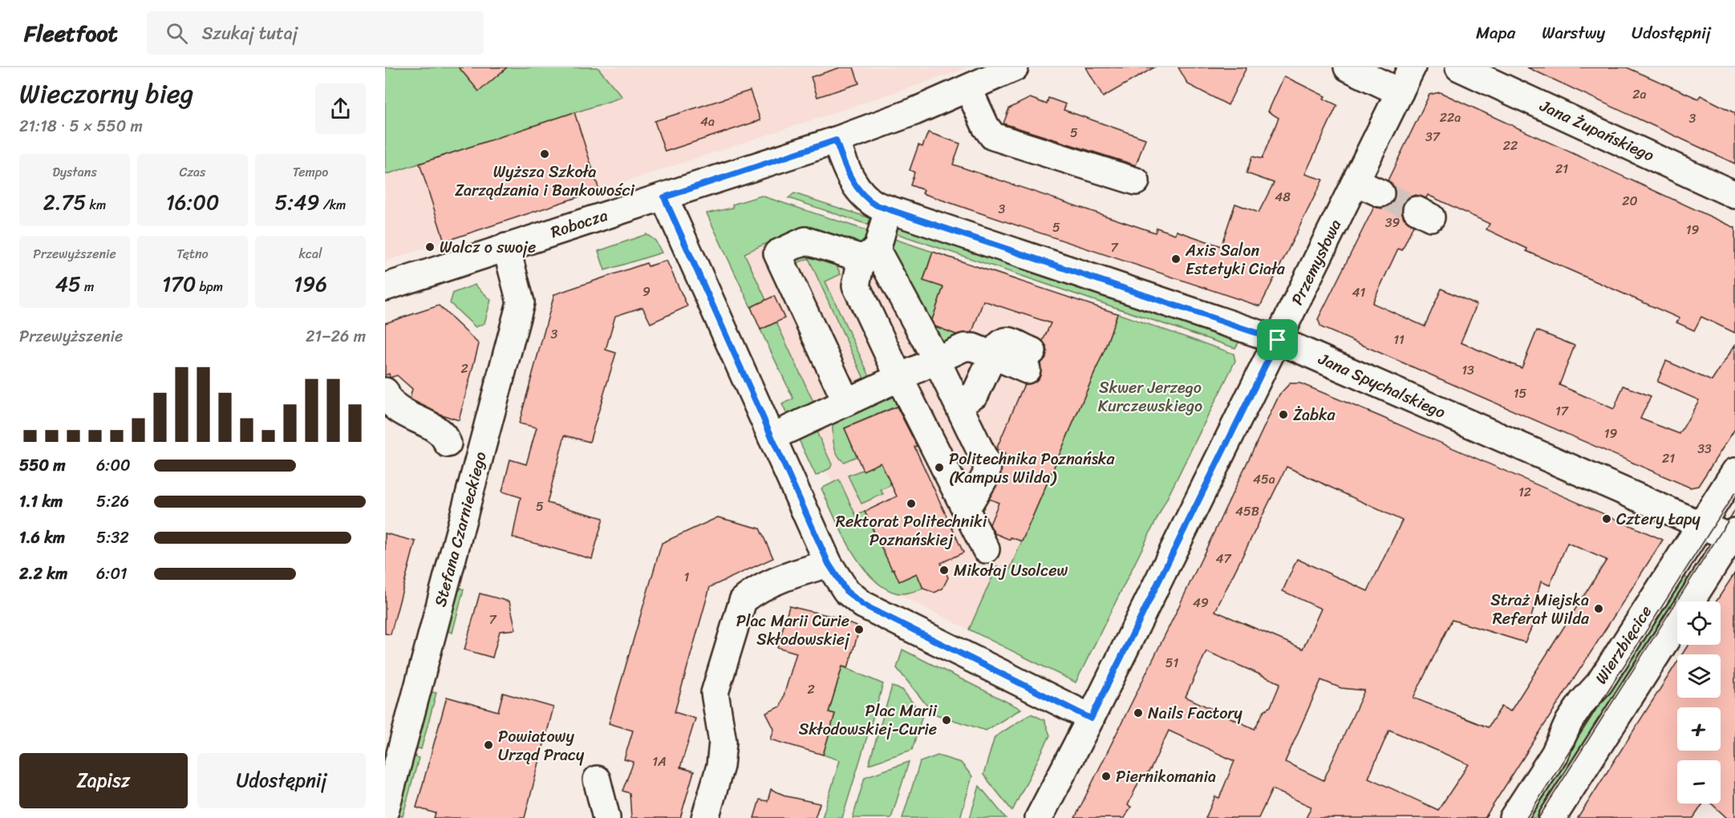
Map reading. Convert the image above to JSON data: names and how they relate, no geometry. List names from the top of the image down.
{
  "streets": {
    "street": [
      "Jana Żupańskiego",
      "Robocza",
      "Przemysłowa",
      "Jana Spychalskiego",
      "Stefana Czarnieckiego",
      "Wierzbięcice"
    ]
  },
  "crossings": [
    ["Robocza", "Jana Spychalskiego"],
    ["Robocza", "Stefana Czarnieckiego"],
    ["Przemysłowa", "Jana Spychalskiego"],
    ["Jana Spychalskiego", "Wierzbięcice"]
  ],
  "parks": ["Skwer Jerzego Kurczewskiego"],
  "places": [
    "Wyższa Szkoła Zarządzania i Bankowości",
    "Walcz o swoje",
    "Axis Salon Estetyki Ciała",
    "Żabka",
    "Politechnika Poznańska (Kampus Wilda)",
    "Rektorat Politechniki Poznańskiej",
    "Cztery Łapy",
    "Mikołaj Usolcew",
    "Straż Miejska Referat Wilda",
    "Plac Marii Curie Skłodowskiej",
    "Nails Factory",
    "Plac Marii Skłodowskiej-Curie",
    "Powiatowy Urząd Pracy",
    "Piernikomania"
  ],
  "house_numbers": [
    "2a",
    "22a",
    "3",
    "4a",
    "5",
    "37",
    "22",
    "21",
    "48",
    "20",
    "3",
    "39",
    "5",
    "19",
    "7",
    "9",
    "41",
    "3",
    "11",
    "2",
    "13",
    "15",
    "17",
    "19",
    "33",
    "21",
    "45a",
    "12",
    "5",
    "45B",
    "47",
    "1",
    "49",
    "7",
    "51",
    "2",
    "1A"
  ],
  "page": {
    "header": "Fleetfoot",
    "search": "Szukaj tutaj",
    "nav": ["Mapa", "Warstwy", "Udostępnij"],
    "heading": ["Wieczorny bieg", "21:18 · 5 × 550 m"],
    "stats": [
      ["Dystans", "2.75 km"],
      ["Czas", "16:00"],
      ["Tempo", "5:49 /km"],
      ["Przewyższenie", "45 m"],
      ["Tętno", "170 bpm"],
      ["kcal", "196"]
    ],
    "chart": ["Przewyższenie", "21–26 m"],
    "list": [
      {
        "name": "550 m",
        "note": "6:00"
      },
      {
        "name": "1.1 km",
        "note": "5:26"
      },
      {
        "name": "1.6 km",
        "note": "5:32"
      },
      {
        "name": "2.2 km",
        "note": "6:01"
      }
    ],
    "map_buttons": ["+", "−"],
    "buttons": ["Zapisz", "Udostępnij"]
  }
}
